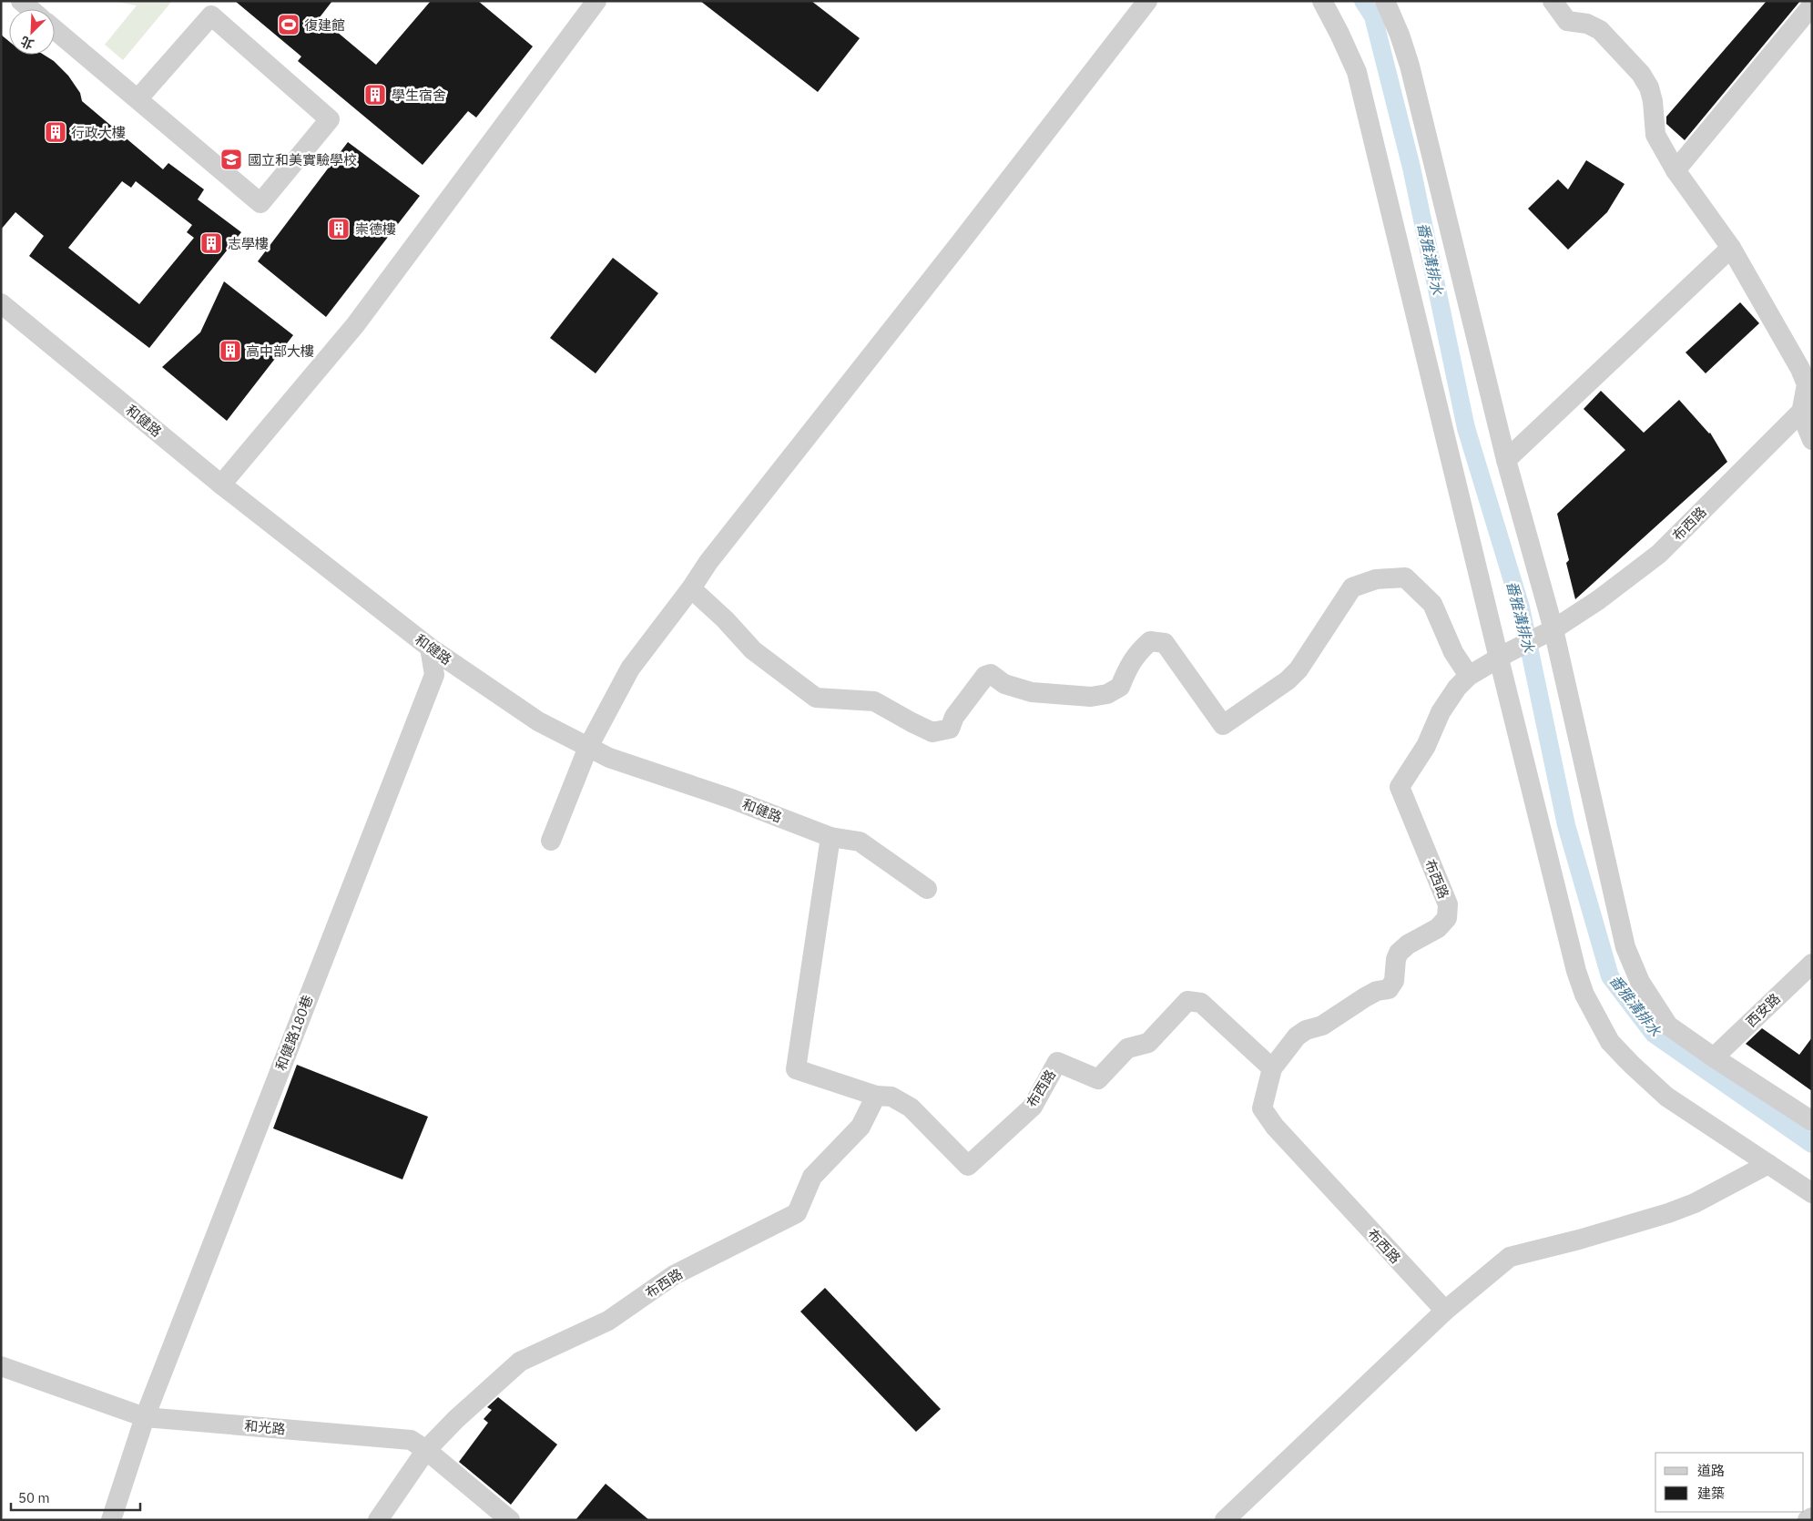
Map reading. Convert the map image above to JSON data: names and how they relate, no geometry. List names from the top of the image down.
{
  "streets": {
    "street": [
      "和健路",
      "布西路",
      "西安路",
      "和健路180巷",
      "和光路"
    ]
  },
  "crossings": [
    ["和健路", "布西路"],
    ["和健路", "和健路180巷"],
    ["布西路", "和光路"],
    ["和健路180巷", "和光路"]
  ],
  "water": ["番雅溝排水"],
  "places": {
    "sports": ["復建館"],
    "building": [
      "學生宿舍",
      "行政大樓",
      "崇德樓",
      "志學樓",
      "高中部大樓"
    ],
    "school or university": ["國立和美實驗學校"]
  },
  "legend": ["道路", "建築"],
  "scale_bar": "50 m",
  "north": "bottom left"
}
